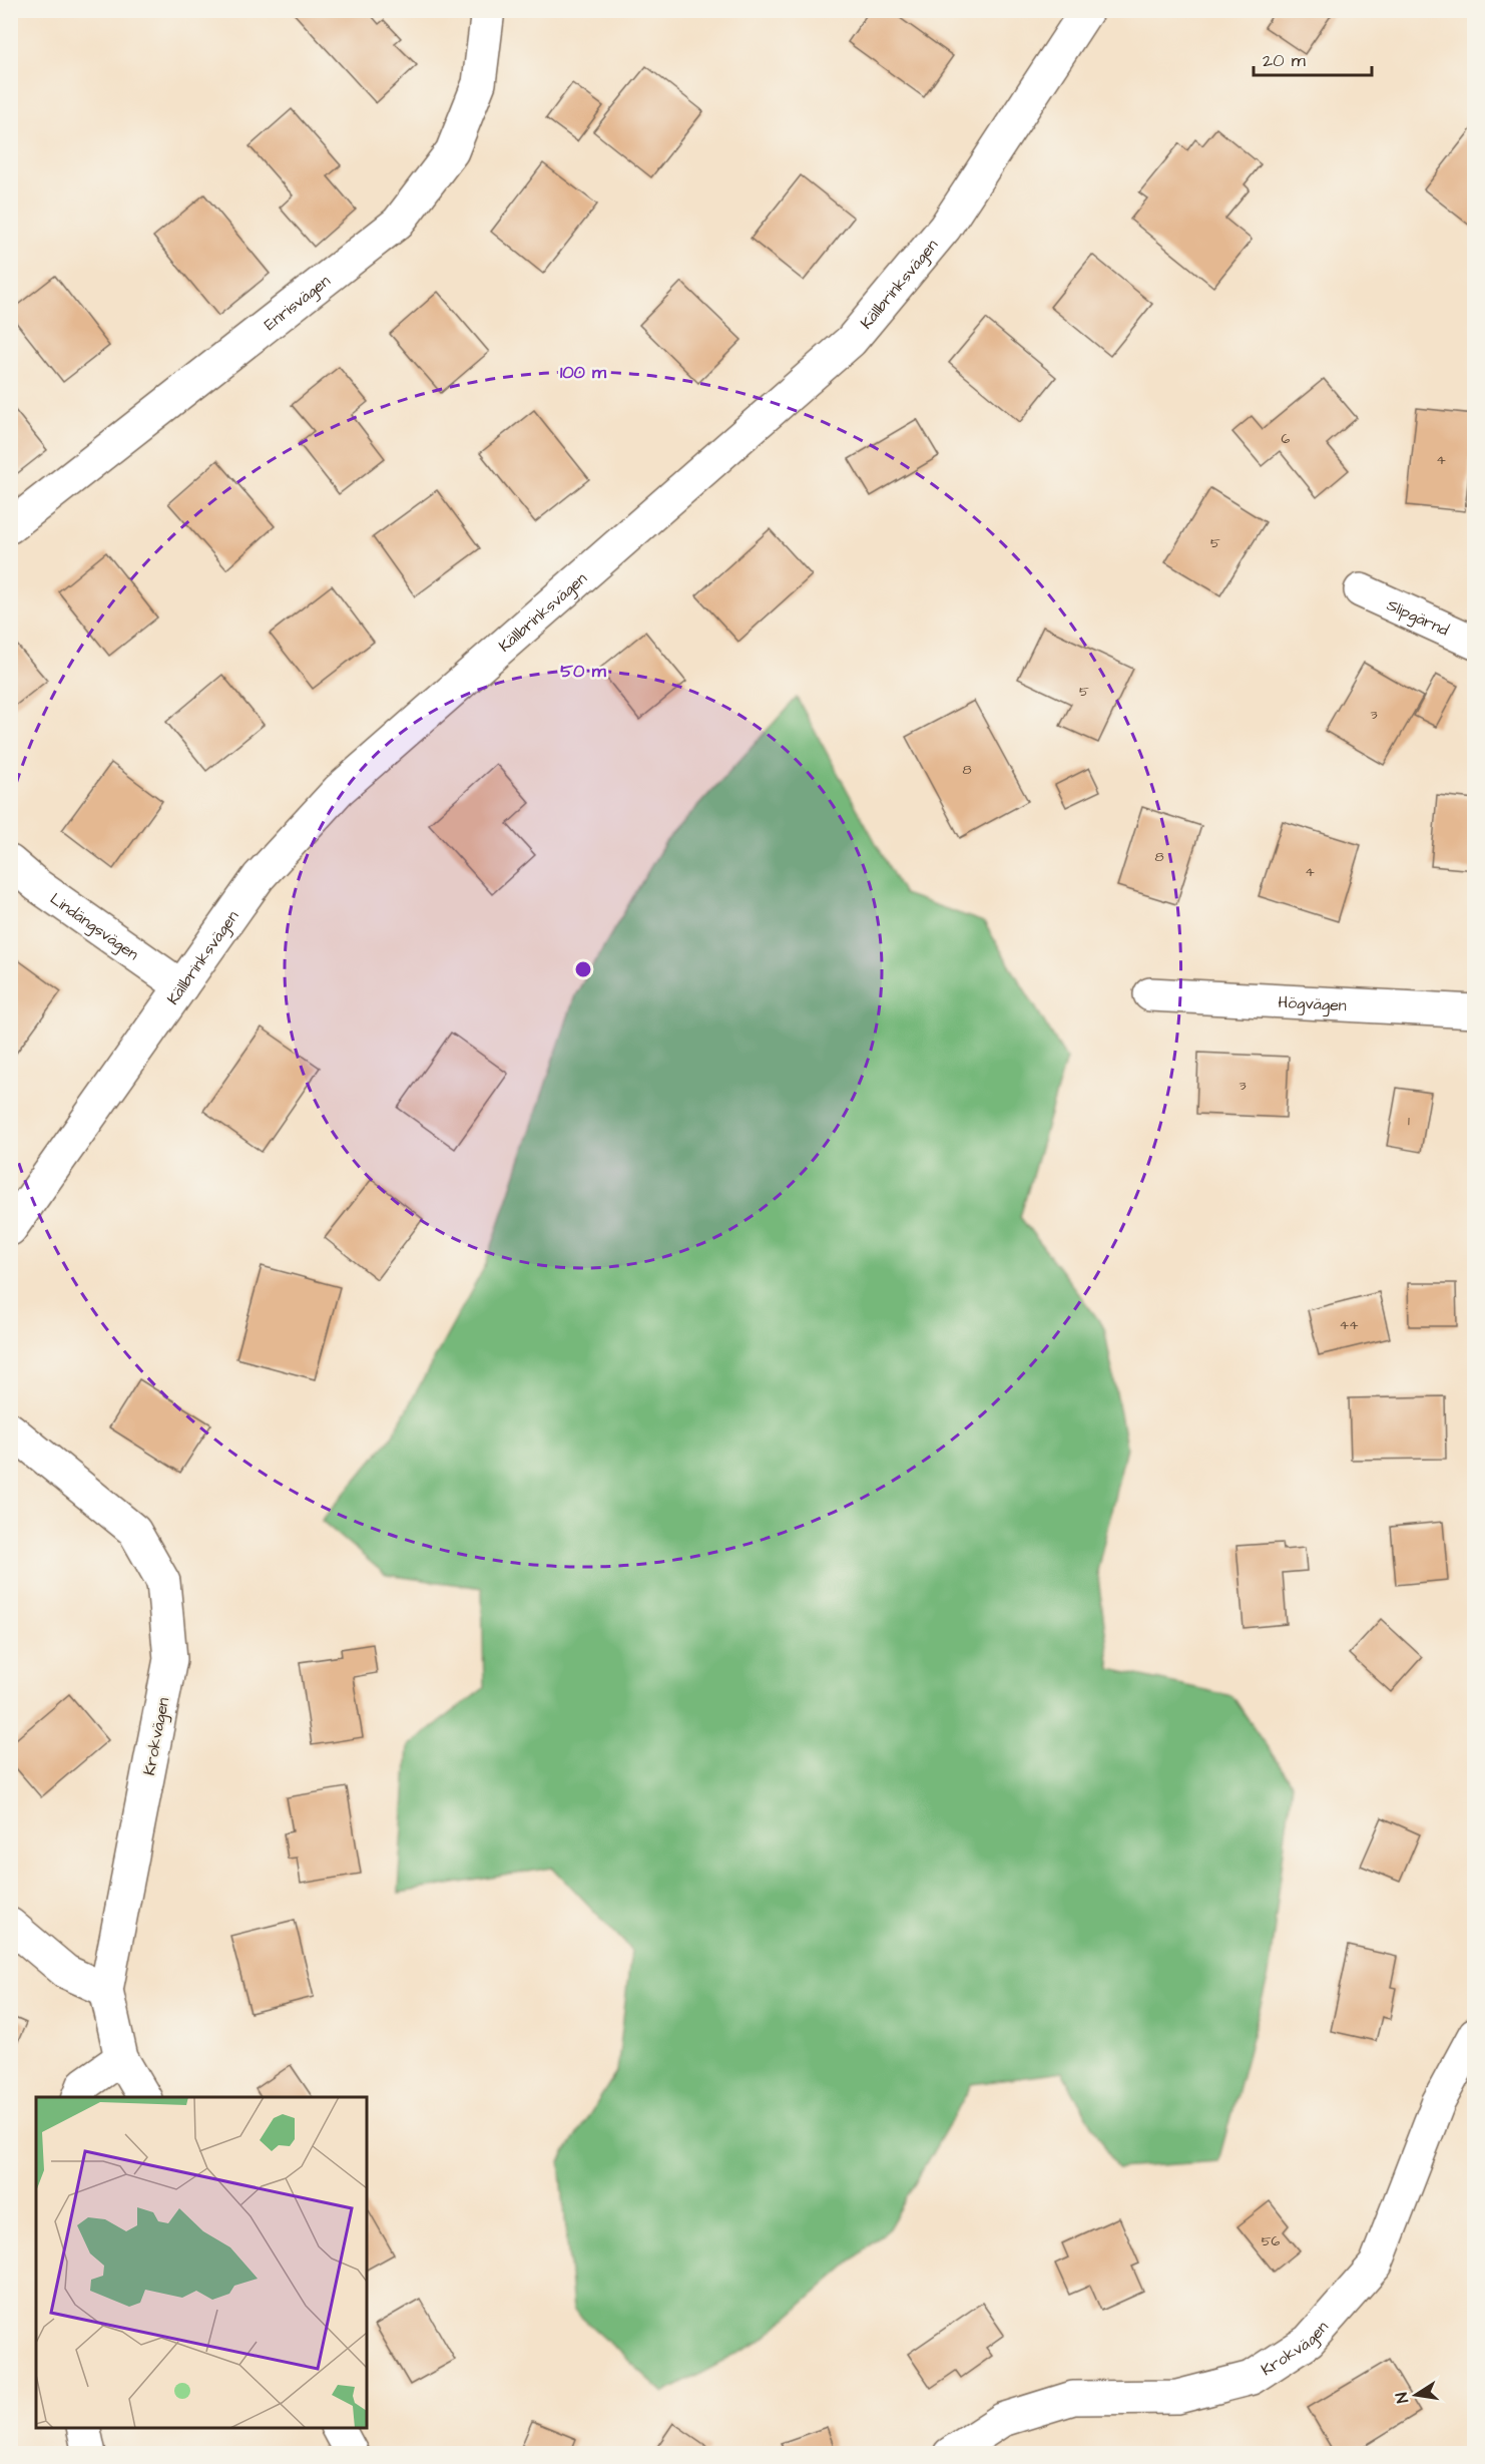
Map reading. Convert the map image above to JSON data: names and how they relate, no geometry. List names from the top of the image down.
{
  "streets": {
    "street": [
      "Källbrinksvägen",
      "Enrisvägen",
      "Slipgärnd",
      "Lindängsvägen",
      "Högvägen",
      "Krokvägen"
    ]
  },
  "crossings": [
    ["Källbrinksvägen", "Lindängsvägen"]
  ],
  "house_numbers": [
    "6",
    "4",
    "5",
    "5",
    "3",
    "8",
    "8",
    "4",
    "3",
    "1",
    "44",
    "56"
  ],
  "scale_bar": "20 m",
  "north": "left",
  "rings": ["100 m", "50 m"]
}
